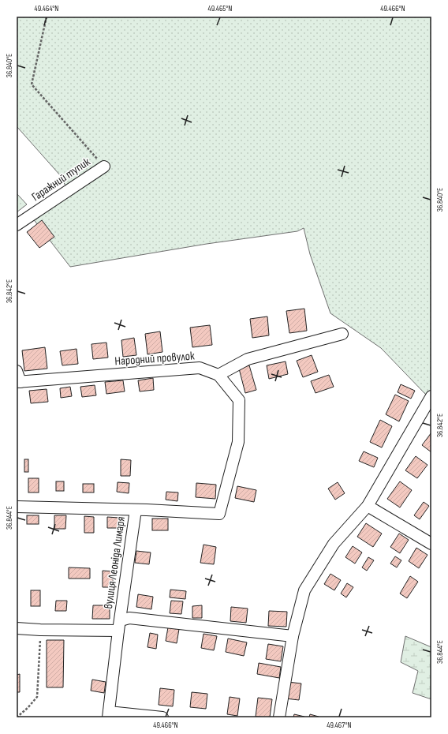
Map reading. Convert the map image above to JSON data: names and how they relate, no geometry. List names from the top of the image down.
{
  "streets": {
    "street": ["Гаражний тупик", "Народний провулок", "вулиця Леоніда Лимаря"]
  },
  "crossings": [
    ["Народний провулок", "вулиця Леоніда Лимаря"]
  ],
  "coordinates": [
    "49.464°N",
    "49.465°N",
    "49.466°N",
    "36.840°E",
    "36.842°E",
    "36.844°E",
    "49.467°N"
  ]
}
